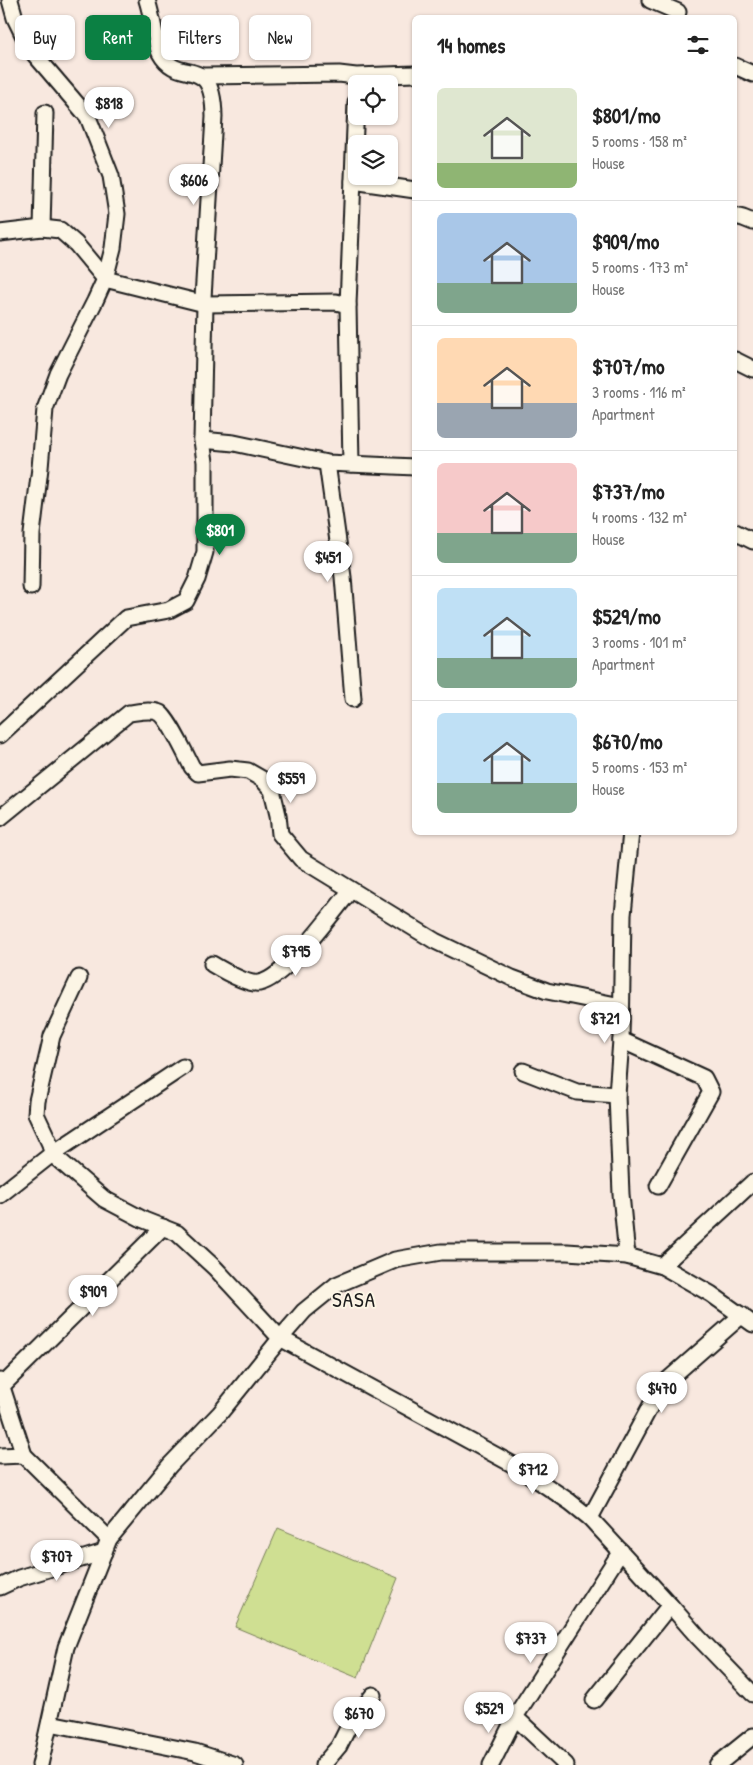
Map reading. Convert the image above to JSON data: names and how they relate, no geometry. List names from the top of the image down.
{
  "districts": ["SASA"],
  "page": {
    "chip": [
      "Buy",
      "Rent",
      "Filters",
      "New"
    ],
    "heading": "14 homes",
    "list": [
      {
        "name": "$801/mo",
        "note": "5 rooms · 158 m² · House"
      },
      {
        "name": "$909/mo",
        "note": "5 rooms · 173 m² · House"
      },
      {
        "name": "$707/mo",
        "note": "3 rooms · 116 m² · Apartment"
      },
      {
        "name": "$737/mo",
        "note": "4 rooms · 132 m² · House"
      },
      {
        "name": "$529/mo",
        "note": "3 rooms · 101 m² · Apartment"
      },
      {
        "name": "$670/mo",
        "note": "5 rooms · 153 m² · House"
      }
    ],
    "price": [
      "$818",
      "$606",
      "$801",
      "$451",
      "$559",
      "$795",
      "$721",
      "$909",
      "$470",
      "$712",
      "$707",
      "$737",
      "$529",
      "$670"
    ]
  }
}
